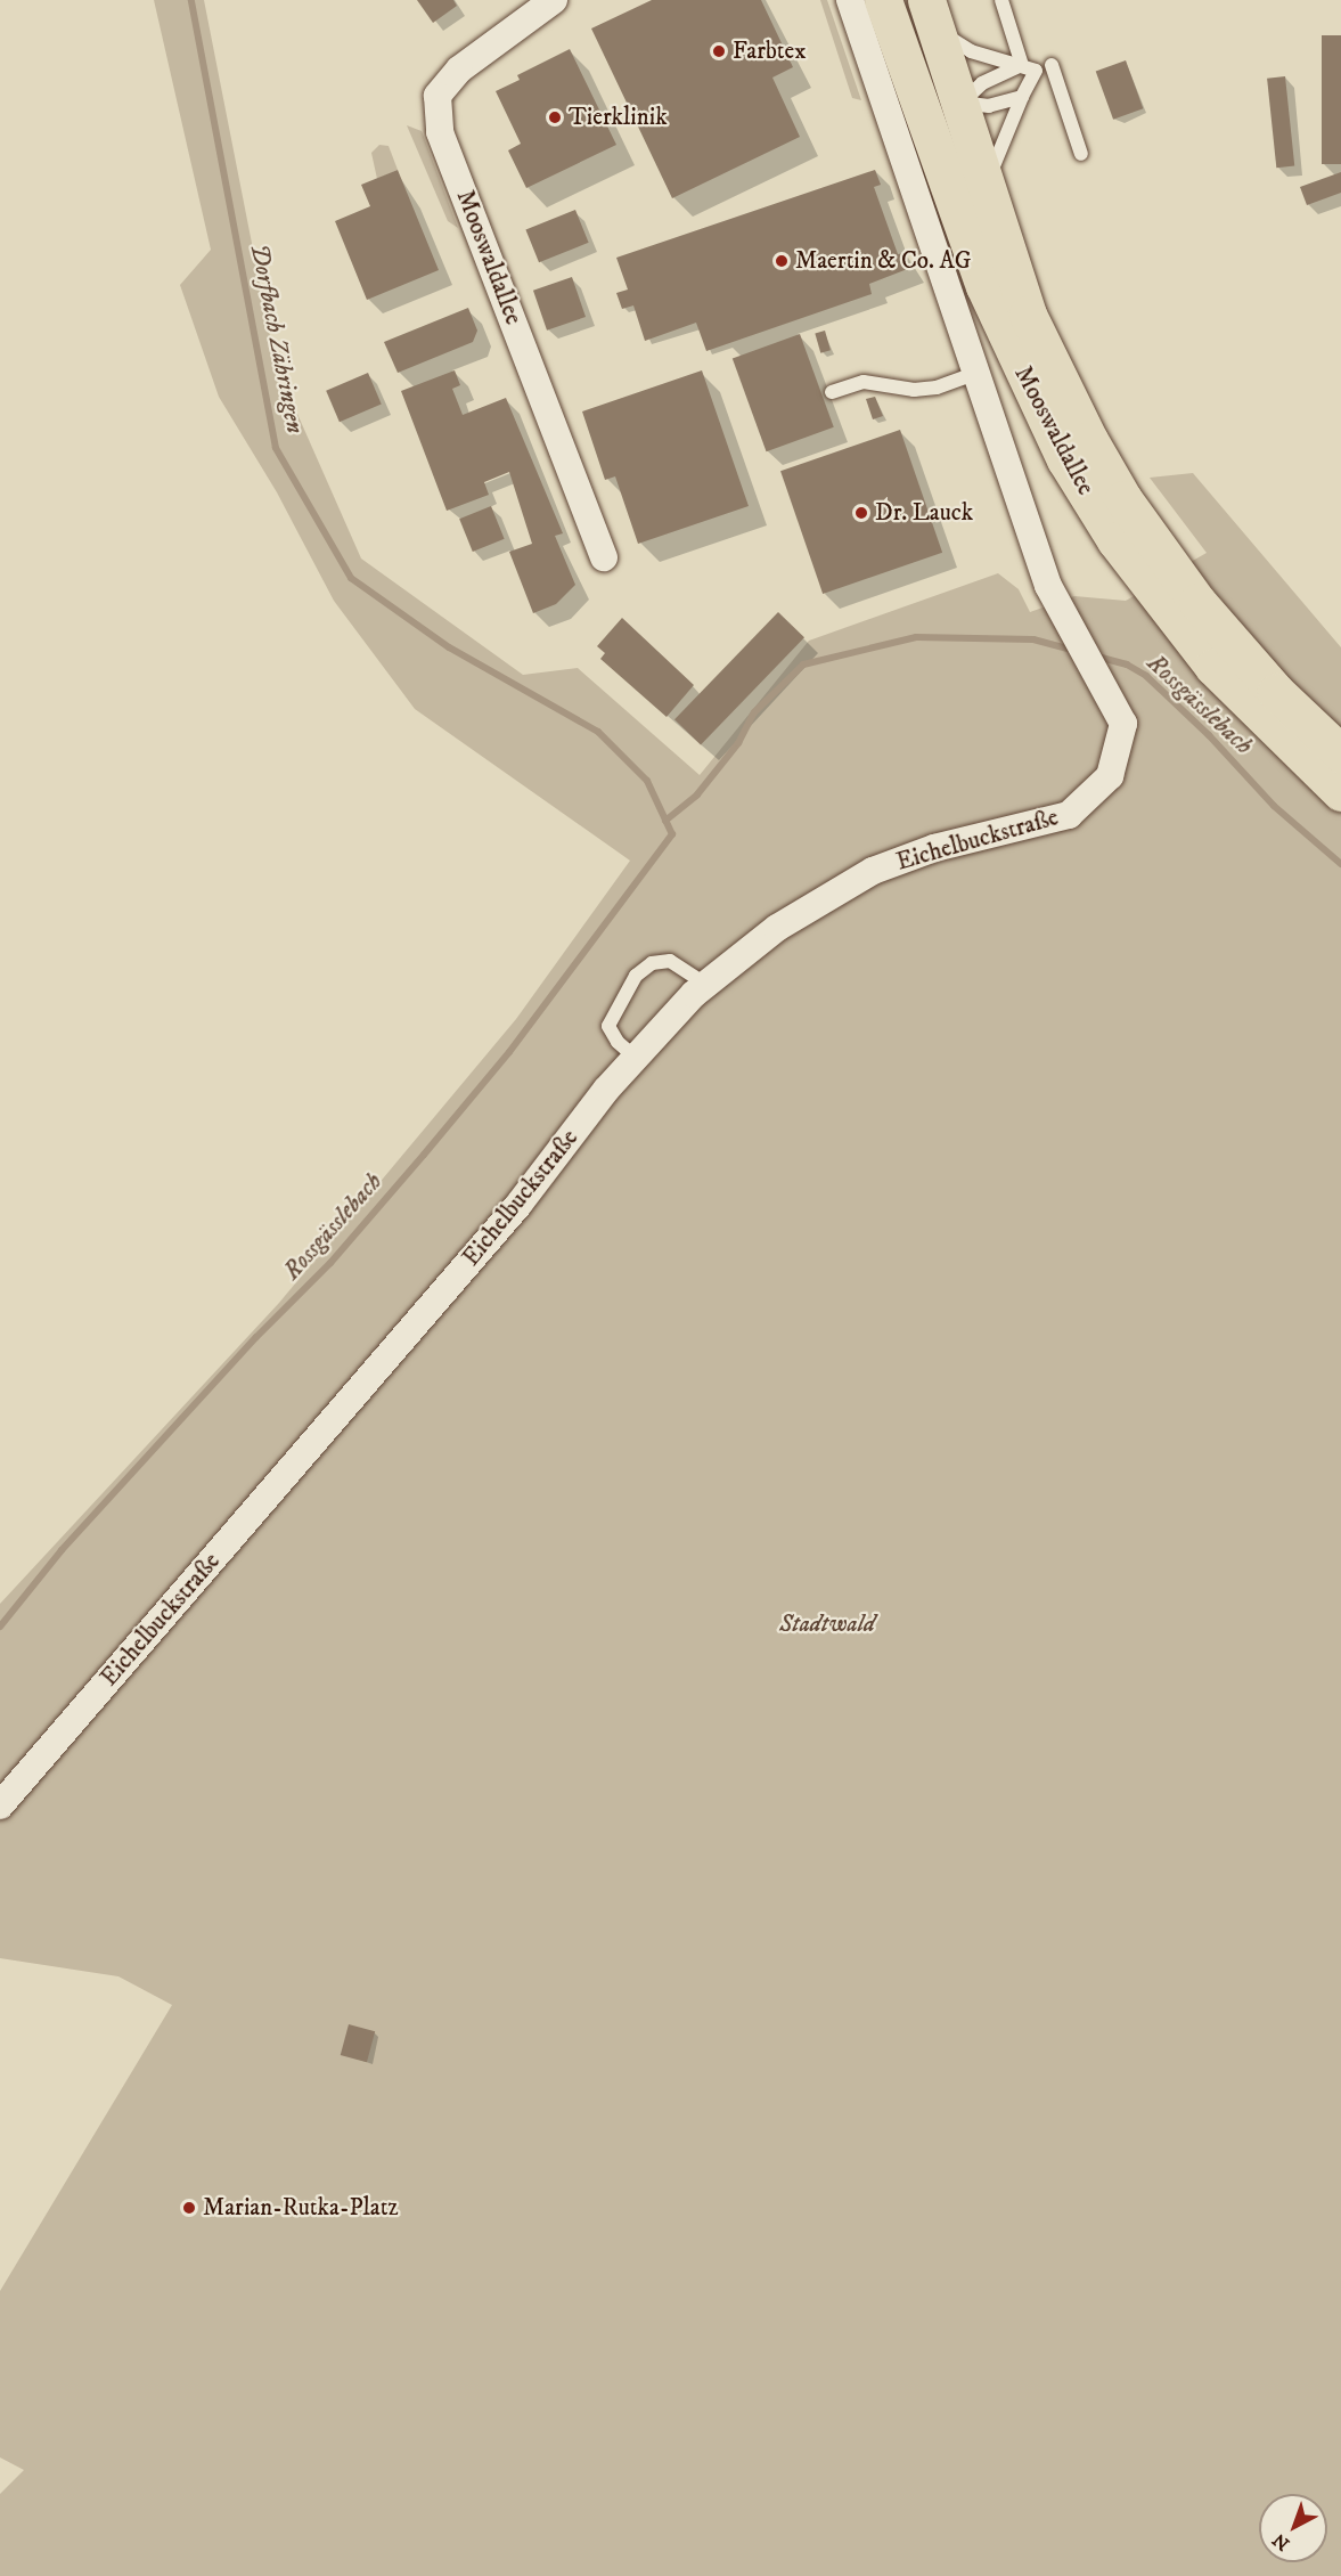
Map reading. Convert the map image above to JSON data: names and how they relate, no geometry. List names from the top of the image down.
{
  "streets": {
    "main road": ["Mooswaldallee"],
    "street": ["Eichelbuckstraße"]
  },
  "crossings": [
    ["Mooswaldallee", "Eichelbuckstraße"]
  ],
  "water": ["Dorfbach Zähringen", "Rossgässlebach"],
  "parks": ["Stadtwald"],
  "places": [
    "Farbtex",
    "Tierklinik",
    "Maertin & Co. AG",
    "Dr. Lauck",
    "Marian-Rutka-Platz"
  ],
  "north": "bottom left"
}
